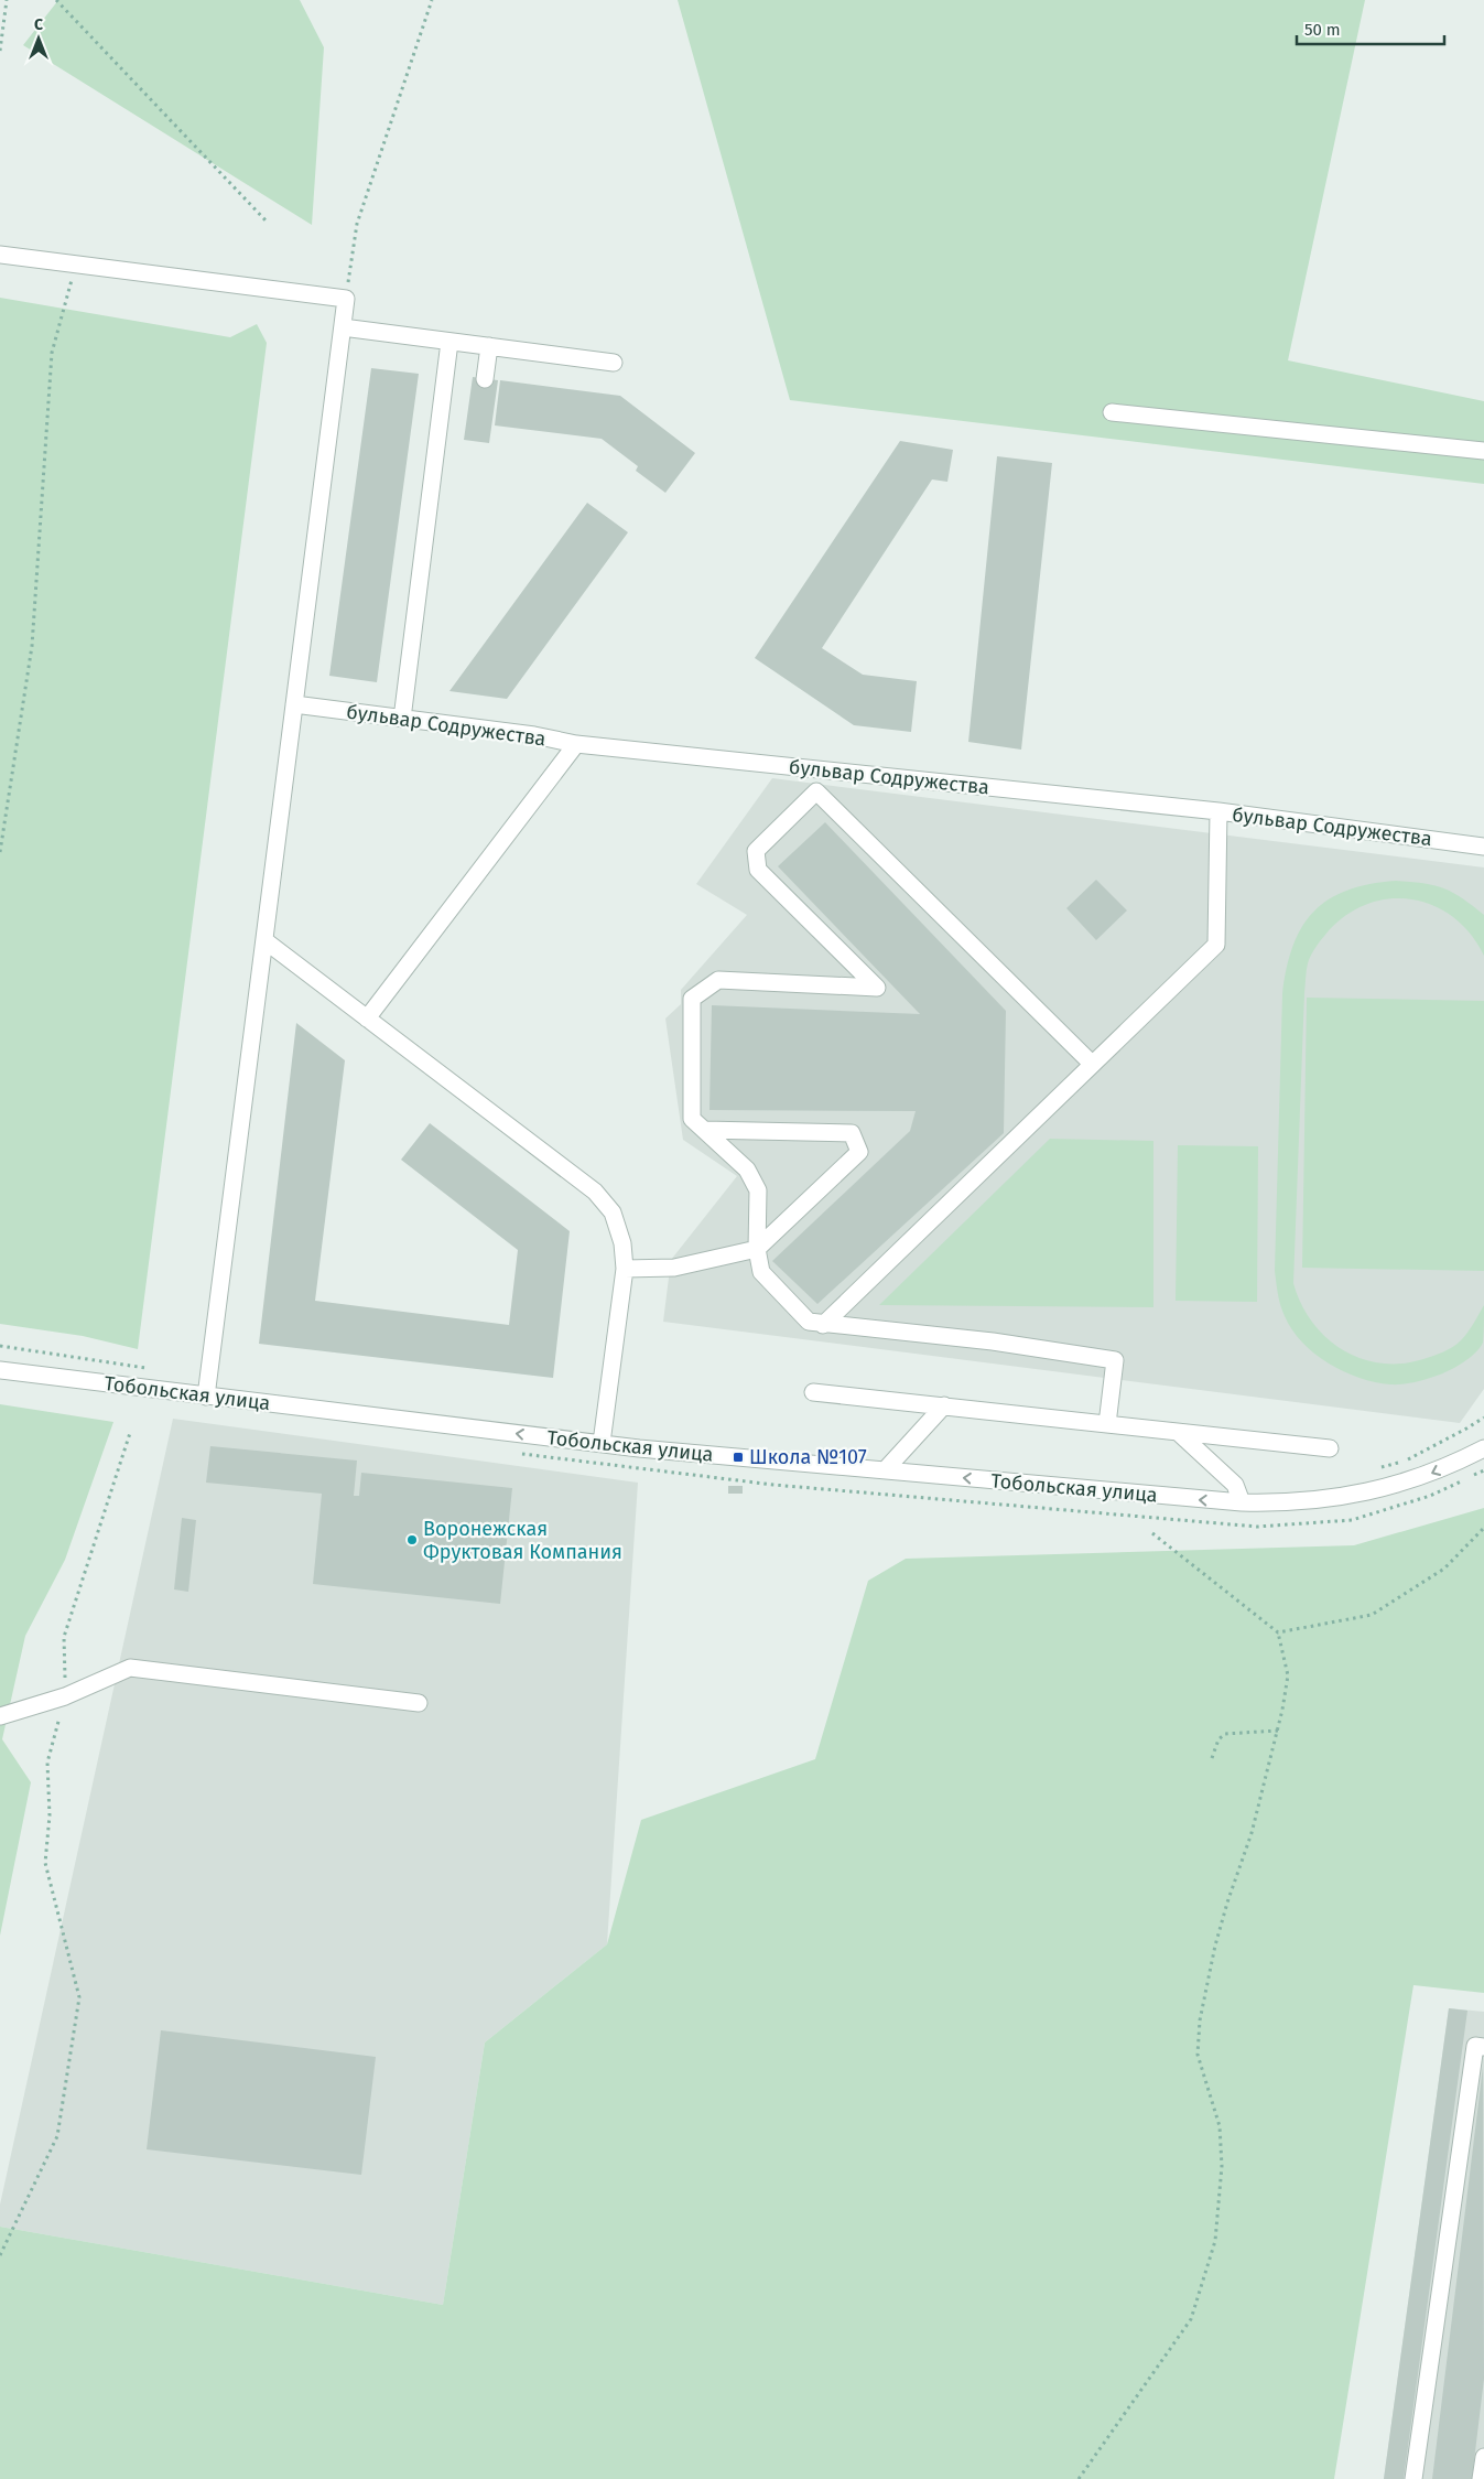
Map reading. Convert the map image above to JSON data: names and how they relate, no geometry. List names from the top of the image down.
{
  "streets": {
    "street": ["бульвар Содружества", "Тобольская улица"]
  },
  "places": {
    "transit": ["Школа №107"],
    "other": ["Воронежская Фруктовая Компания"]
  },
  "scale_bar": "50 m",
  "north": "top"
}
